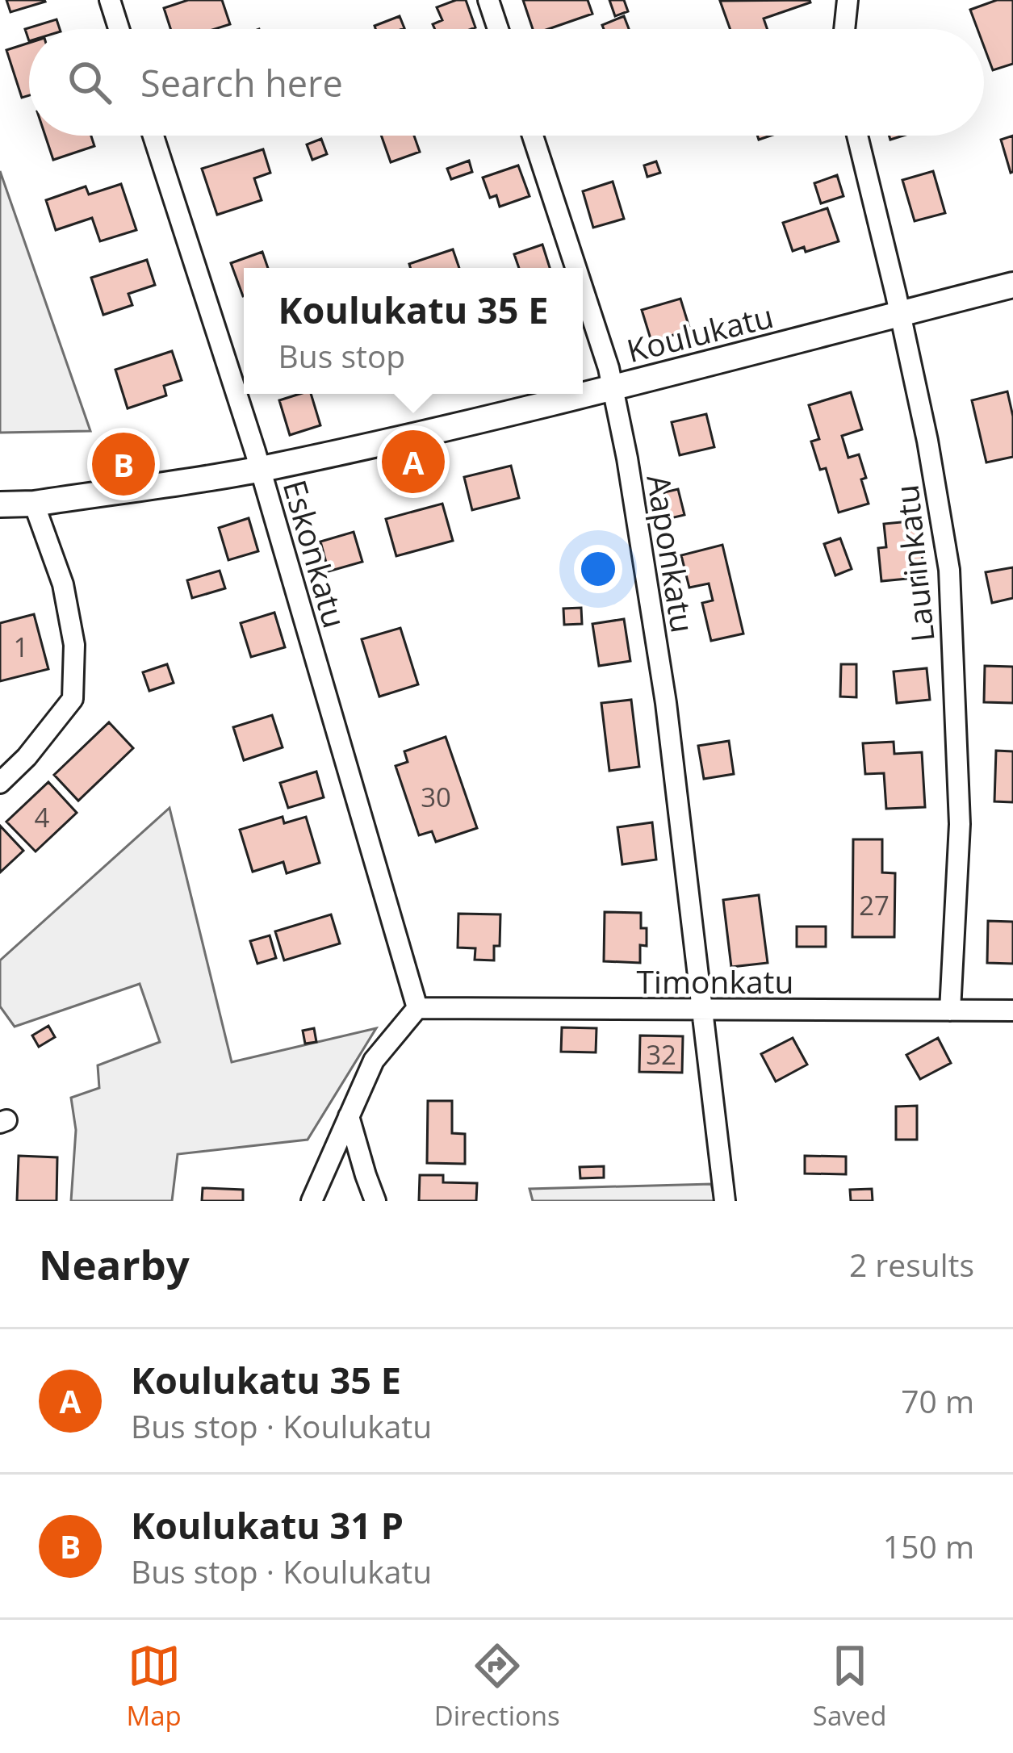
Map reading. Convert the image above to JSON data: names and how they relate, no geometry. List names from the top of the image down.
{
  "streets": {
    "street": [
      "Koulukatu",
      "Eskonkatu",
      "Aaponkatu",
      "Laurinkatu",
      "Timonkatu"
    ]
  },
  "crossings": [
    ["Koulukatu", "Eskonkatu"],
    ["Koulukatu", "Aaponkatu"],
    ["Koulukatu", "Laurinkatu"],
    ["Eskonkatu", "Timonkatu"],
    ["Aaponkatu", "Timonkatu"],
    ["Laurinkatu", "Timonkatu"]
  ],
  "house_numbers": [
    "1",
    "30",
    "4",
    "27",
    "32"
  ],
  "page": {
    "search": "Search here",
    "popup": ["Koulukatu 35 E", "Bus stop"],
    "pins": ["A", "B"],
    "heading": ["Nearby", "2 results"],
    "list": [
      {
        "mark": "A",
        "name": "Koulukatu 35 E",
        "note": "Bus stop · Koulukatu",
        "value": "70 m"
      },
      {
        "mark": "B",
        "name": "Koulukatu 31 P",
        "note": "Bus stop · Koulukatu",
        "value": "150 m"
      }
    ],
    "nav": ["Map", "Directions", "Saved"]
  }
}
